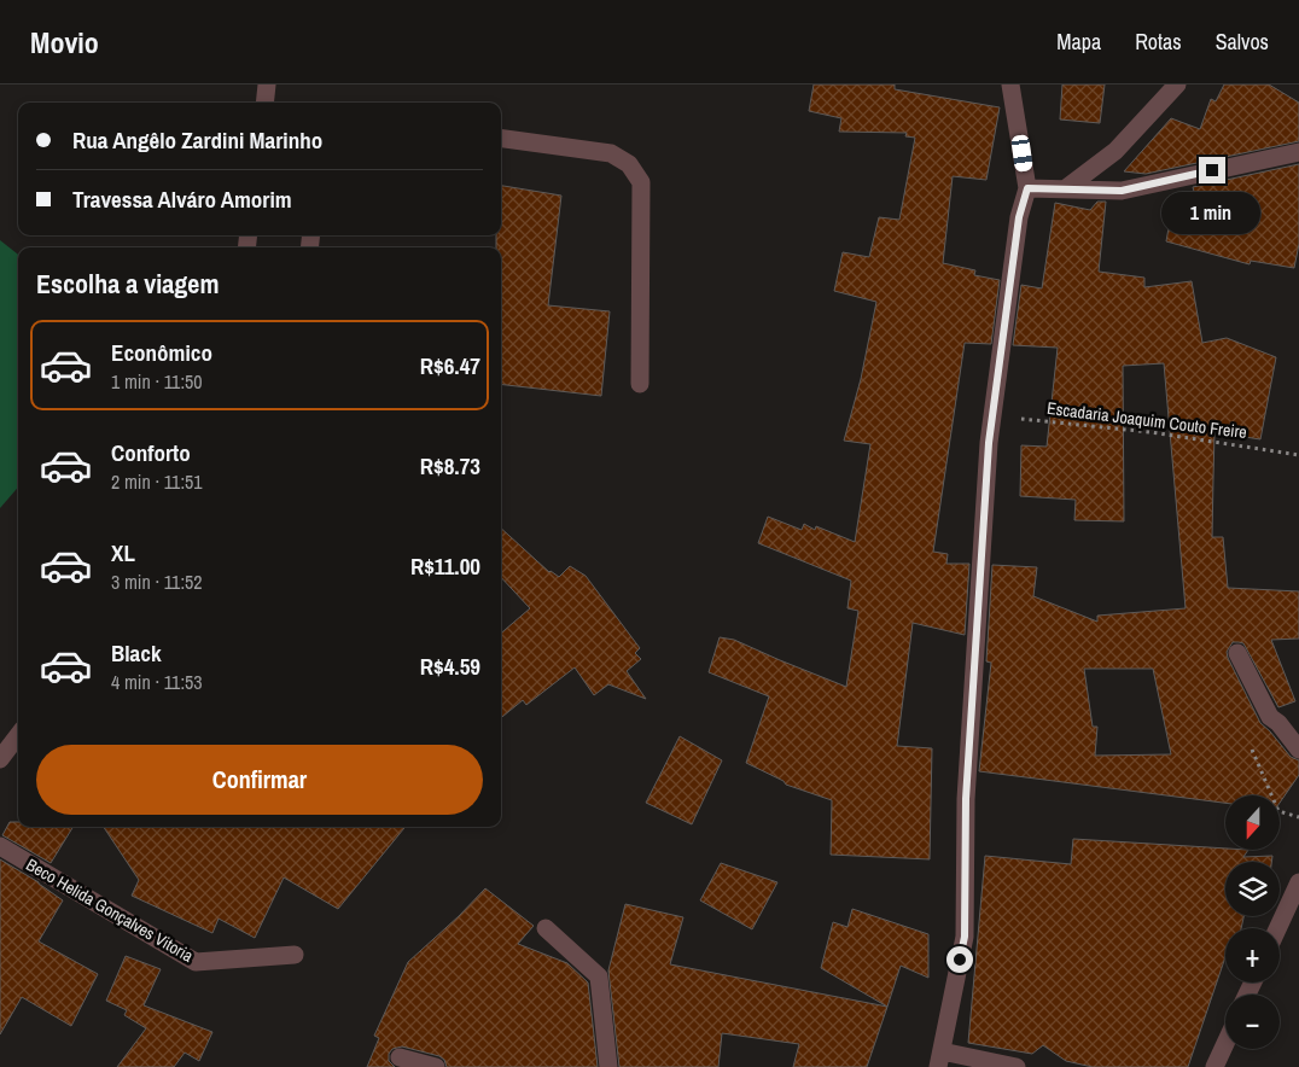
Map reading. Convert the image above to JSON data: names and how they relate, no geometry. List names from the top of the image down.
{
  "streets": {
    "street": ["Beco Helida Gonçalves Vitoria"],
    "path": ["Escadaria Joaquim Couto Freire"]
  },
  "north": "bottom",
  "page": {
    "header": "Movio",
    "nav": ["Mapa", "Rotas", "Salvos"],
    "banner": ["Rua Angêlo Zardini Marinho", "Travessa Alváro Amorim"],
    "bubble": "1 min",
    "heading": "Escolha a viagem",
    "list": [
      {
        "name": "Econômico",
        "note": "1 min · 11:50",
        "value": "R$6.47"
      },
      {
        "name": "Conforto",
        "note": "2 min · 11:51",
        "value": "R$8.73"
      },
      {
        "name": "XL",
        "note": "3 min · 11:52",
        "value": "R$11.00"
      },
      {
        "name": "Black",
        "note": "4 min · 11:53",
        "value": "R$4.59"
      }
    ],
    "buttons": "Confirmar",
    "map_buttons": ["+", "−"]
  }
}
